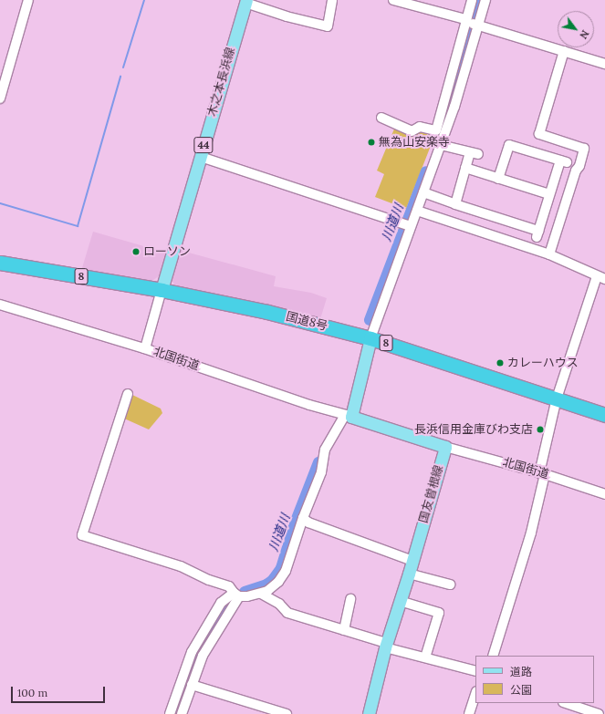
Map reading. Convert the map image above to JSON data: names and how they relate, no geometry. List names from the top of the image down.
{
  "streets": {
    "highway": ["8", "国道8号"],
    "main road": ["木之本長浜線", "44", "国友曽根線"],
    "street": ["北国街道"]
  },
  "crossings": [
    ["木之本長浜線", "国道8号"],
    ["北国街道", "国友曽根線"]
  ],
  "water": ["川道川"],
  "places": [
    "無為山安楽寺",
    "ローソン",
    "カレーハウス",
    "長浜信用金庫びわ支店"
  ],
  "legend": ["道路", "公園"],
  "scale_bar": "100 m",
  "north": "bottom right"
}
